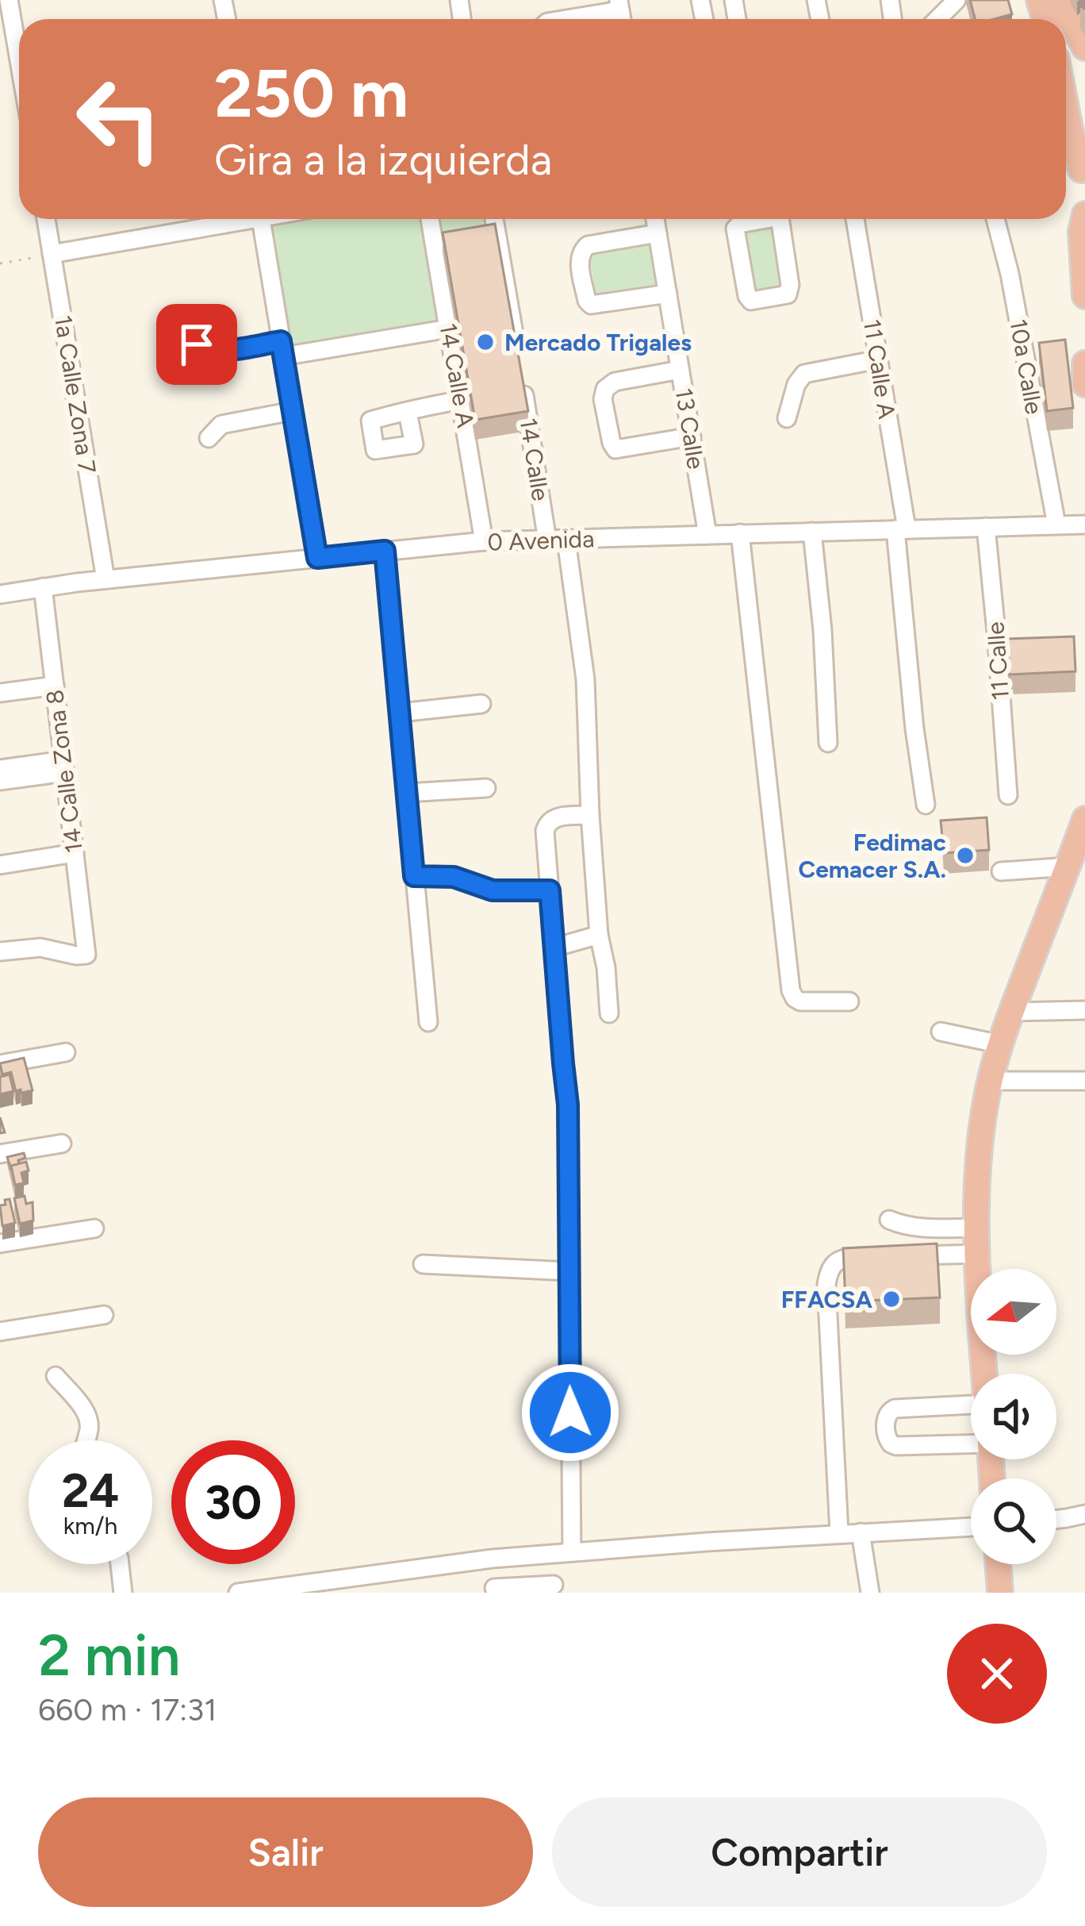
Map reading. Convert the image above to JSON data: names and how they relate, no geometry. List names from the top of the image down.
{
  "streets": {
    "street": [
      "10a Calle",
      "11 Calle A",
      "14 Calle A",
      "1a Calle Zona 7",
      "13 Calle",
      "14 Calle",
      "0 Avenida",
      "11 Calle",
      "14 Calle Zona 8"
    ]
  },
  "crossings": [
    ["10a Calle", "0 Avenida"],
    ["11 Calle A", "0 Avenida"],
    ["14 Calle A", "0 Avenida"],
    ["1a Calle Zona 7", "0 Avenida"],
    ["13 Calle", "0 Avenida"],
    ["14 Calle", "0 Avenida"],
    ["0 Avenida", "11 Calle"],
    ["0 Avenida", "14 Calle Zona 8"]
  ],
  "places": ["Mercado Trigales", "Fedimac Cemacer S.A.", "FFACSA"],
  "north": "left",
  "page": {
    "turn": ["250 m", "Gira a la izquierda"],
    "speed": "24 km/h",
    "limit": "30",
    "heading": ["2 min", "660 m · 17:31"],
    "buttons": ["Salir", "Compartir"]
  }
}
